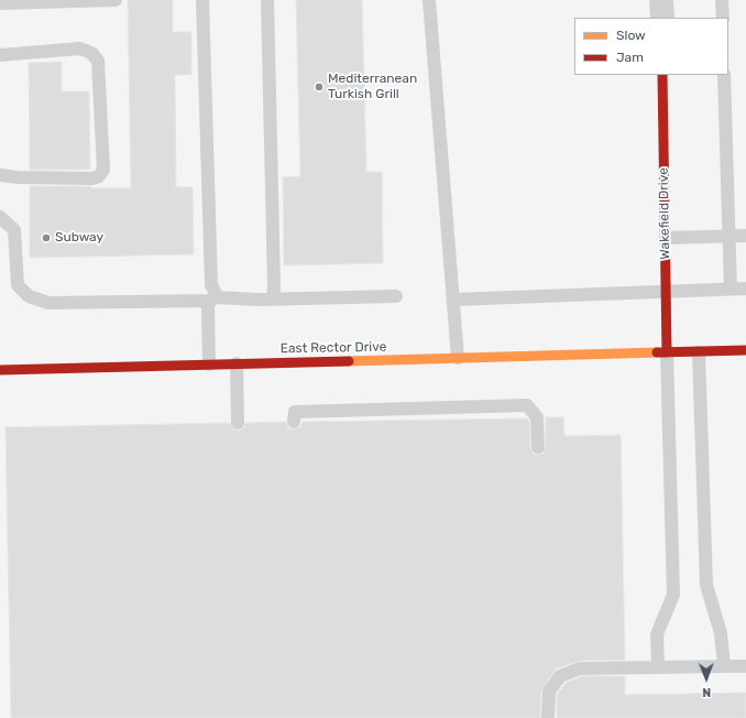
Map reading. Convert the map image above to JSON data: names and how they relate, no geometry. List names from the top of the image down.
{
  "streets": {
    "street": ["Wakefield Drive", "East Rector Drive"]
  },
  "crossings": [
    ["Wakefield Drive", "East Rector Drive"]
  ],
  "places": ["Mediterranean Turkish Grill", "Subway"],
  "legend": ["Slow", "Jam"],
  "north": "bottom"
}
